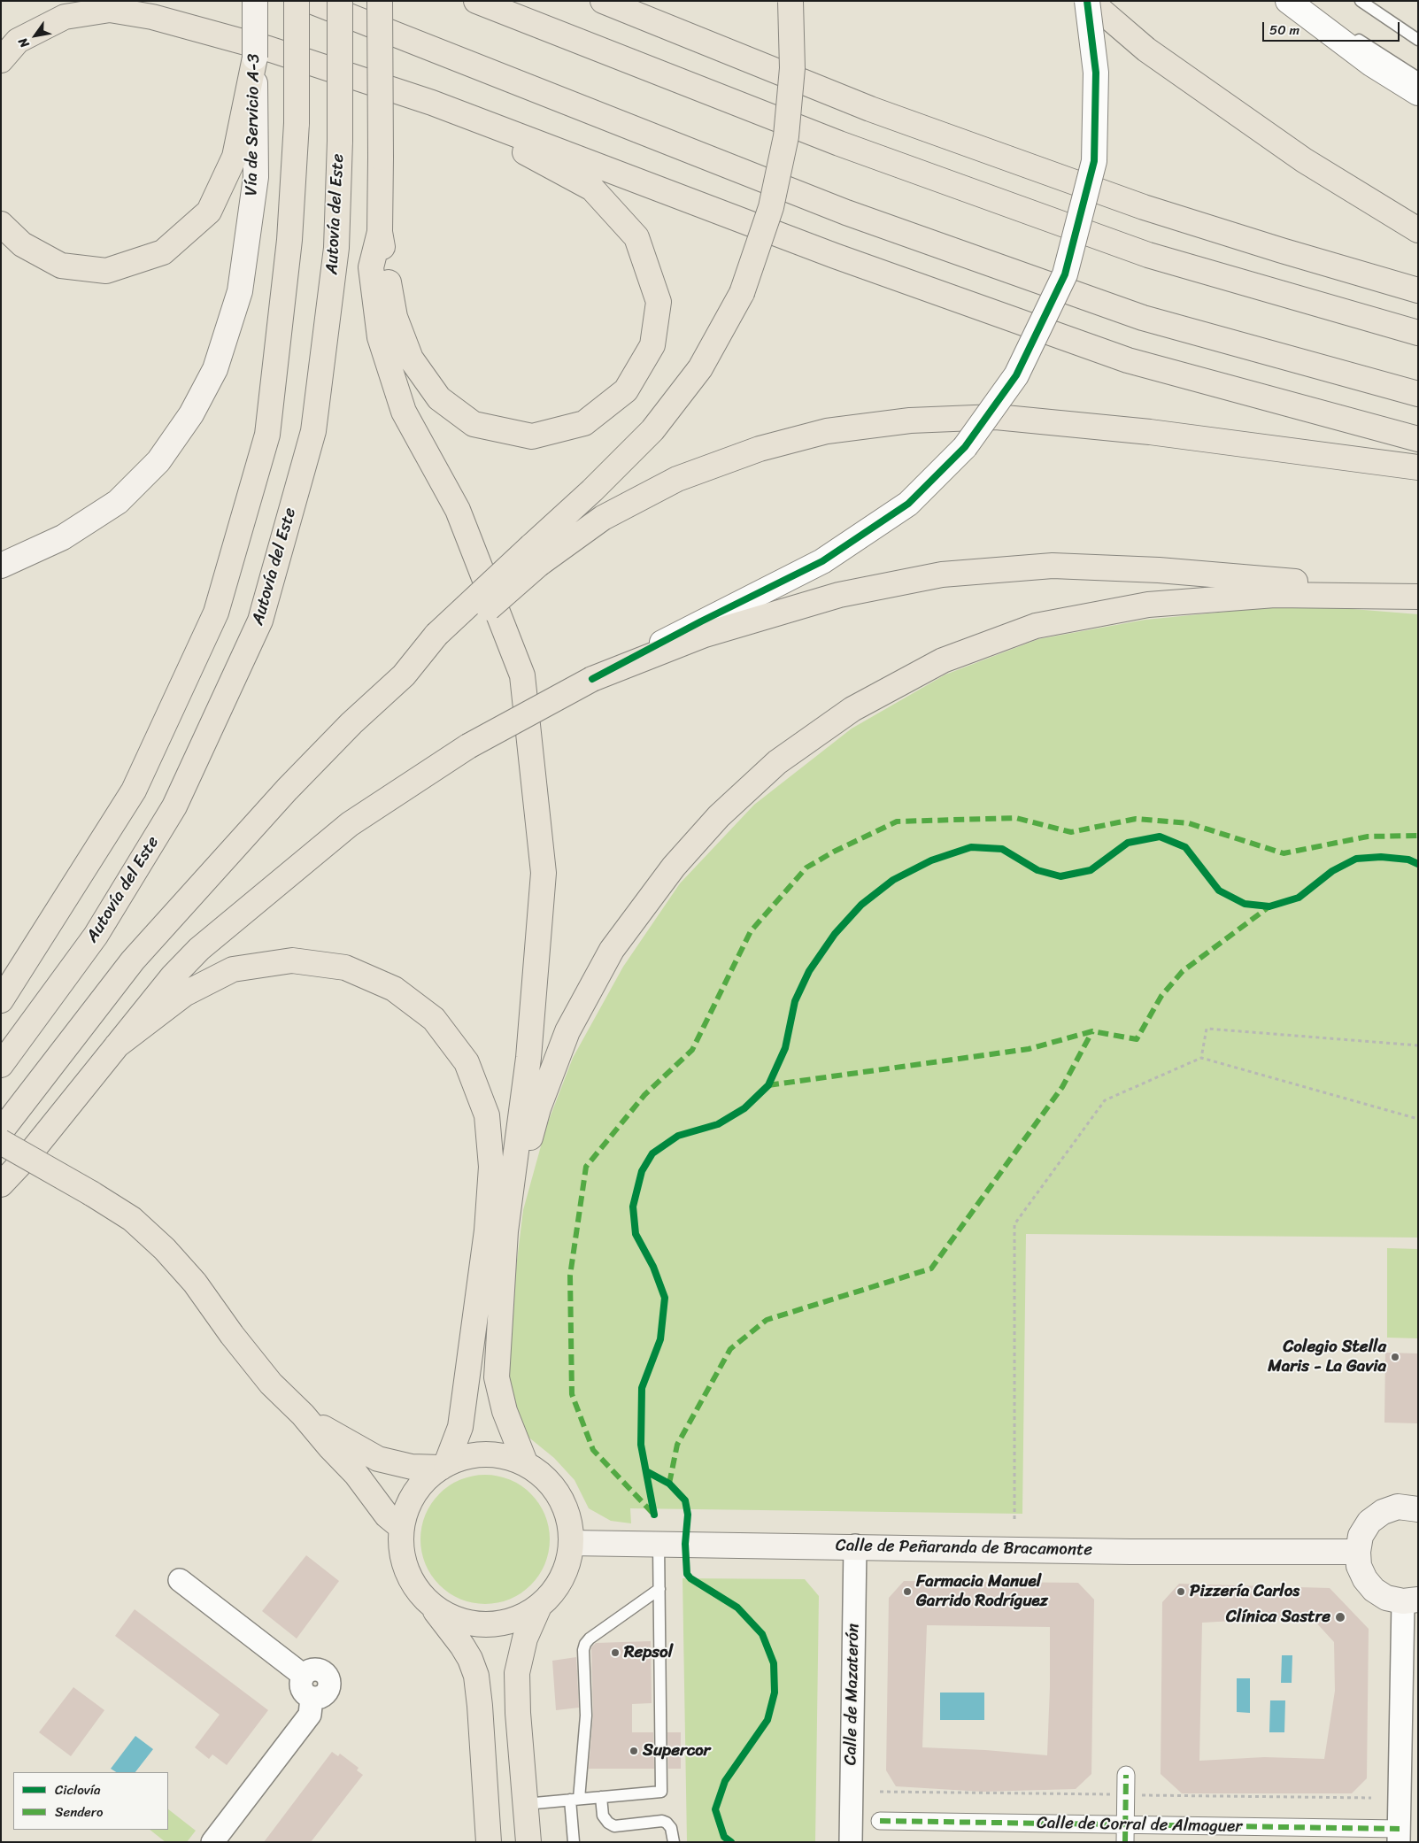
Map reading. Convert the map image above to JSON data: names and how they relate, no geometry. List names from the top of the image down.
{
  "streets": {
    "main road": ["Vía de Servicio A-3", "Autovía del Este", "Calle de Peñaranda de Bracamonte"],
    "street": ["Calle de Mazaterón", "Calle de Corral de Almaguer"]
  },
  "crossings": [
    ["Calle de Peñaranda de Bracamonte", "Calle de Mazaterón"]
  ],
  "places": [
    "Colegio Stella Maris - La Gavia",
    "Farmacia Manuel Garrido Rodríguez",
    "Pizzería Carlos",
    "Clínica Sastre",
    "Repsol",
    "Supercor"
  ],
  "legend": ["Ciclovía", "Sendero"],
  "scale_bar": "50 m",
  "north": "bottom left"
}
